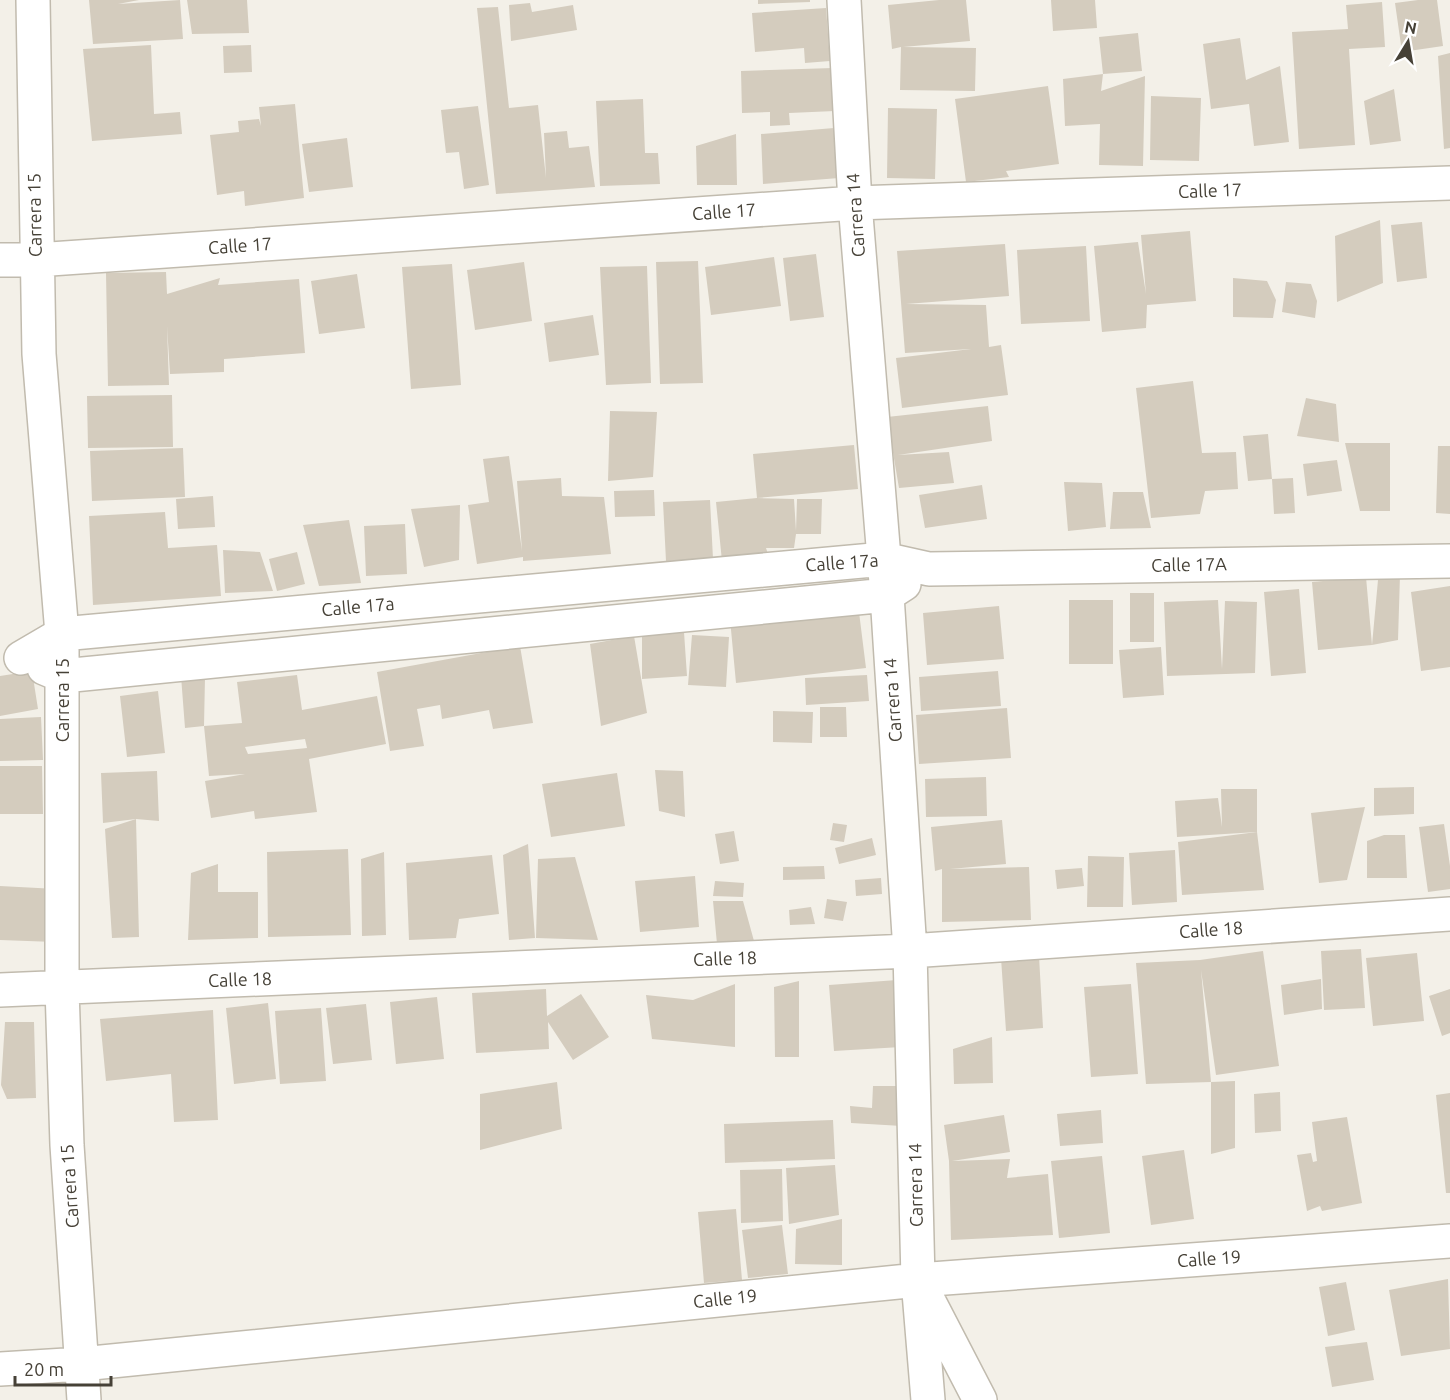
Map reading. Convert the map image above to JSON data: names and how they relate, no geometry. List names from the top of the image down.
{
  "streets": {
    "street": [
      "Calle 17",
      "Carrera 15",
      "Carrera 14",
      "Calle 17a",
      "Calle 17A",
      "Calle 18",
      "Calle 19"
    ]
  },
  "crossings": [
    ["Calle 17", "Carrera 15"],
    ["Calle 17", "Carrera 14"],
    ["Carrera 15", "Calle 17a"],
    ["Carrera 15", "Calle 18"],
    ["Carrera 15", "Calle 19"],
    ["Carrera 14", "Calle 17a"],
    ["Carrera 14", "Calle 18"],
    ["Carrera 14", "Calle 19"],
    ["Calle 17a", "Calle 17A"]
  ],
  "scale_bar": "20 m",
  "north": "top"
}
